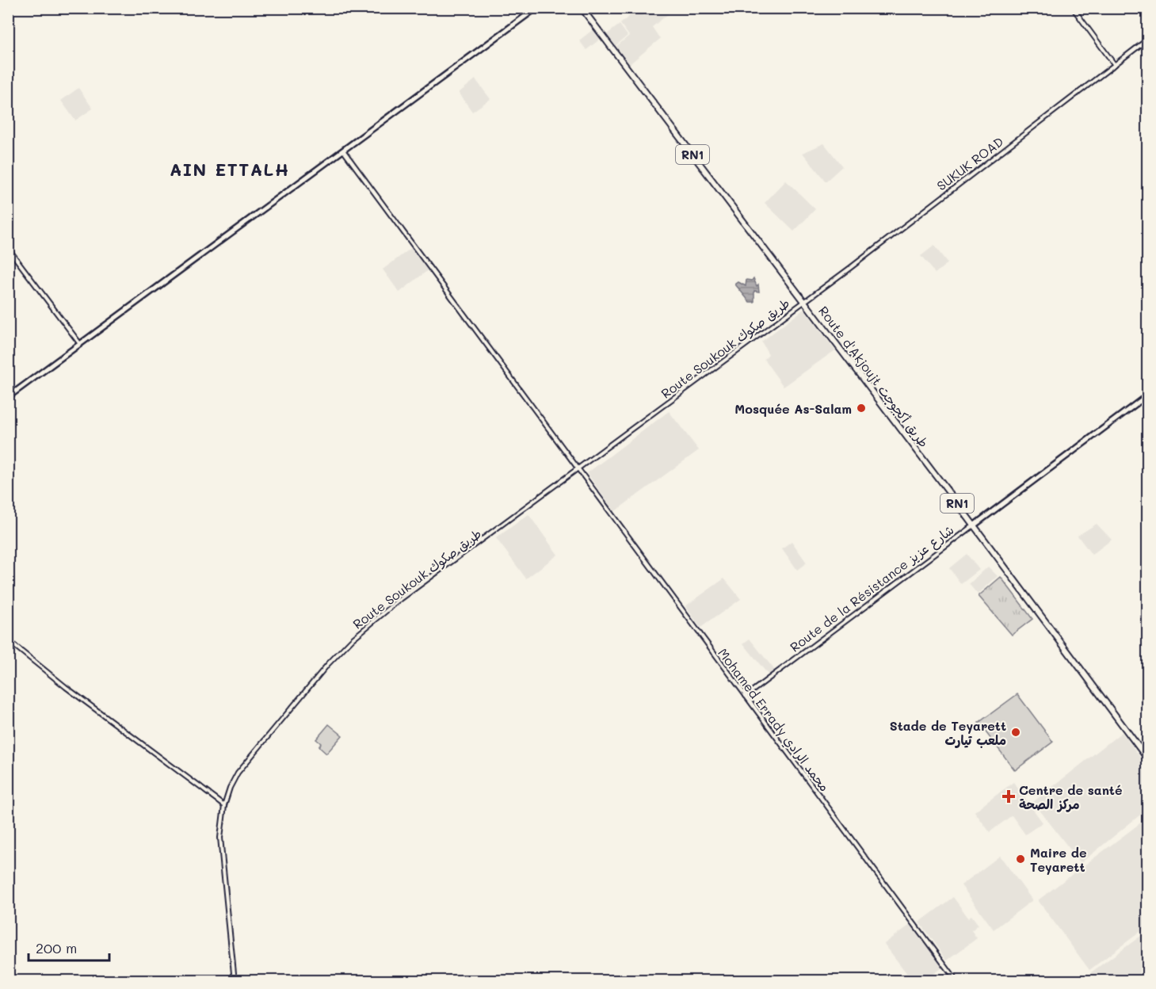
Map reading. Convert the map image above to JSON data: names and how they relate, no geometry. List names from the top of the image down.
{
  "streets": {
    "highway": ["RN1", "Route d'Akjoujt طريق أكجوجت"],
    "main road": ["Route de la Résistance شارع عزيز"],
    "street": ["SUKUK ROAD", "Route Soukouk طريق صكوك", "Mohamed Errady محمد الرادي"]
  },
  "crossings": [
    ["SUKUK ROAD", "Route Soukouk طريق صكوك"],
    ["SUKUK ROAD", "Route d'Akjoujt طريق أكجوجت"],
    ["Route Soukouk طريق صكوك", "Route d'Akjoujt طريق أكجوجت"],
    ["Route Soukouk طريق صكوك", "Mohamed Errady محمد الرادي"],
    ["Route d'Akjoujt طريق أكجوجت", "Route de la Résistance شارع عزيز"],
    ["Route de la Résistance شارع عزيز", "Mohamed Errady محمد الرادي"]
  ],
  "districts": ["AIN ETTALH"],
  "places": {
    "other": ["Mosquée As-Salam", "Stade de Teyarett ملعب تيارت", "Maire de Teyarett"],
    "health": ["Centre de santé مركز الصحة"]
  },
  "scale_bar": "200 m"
}
